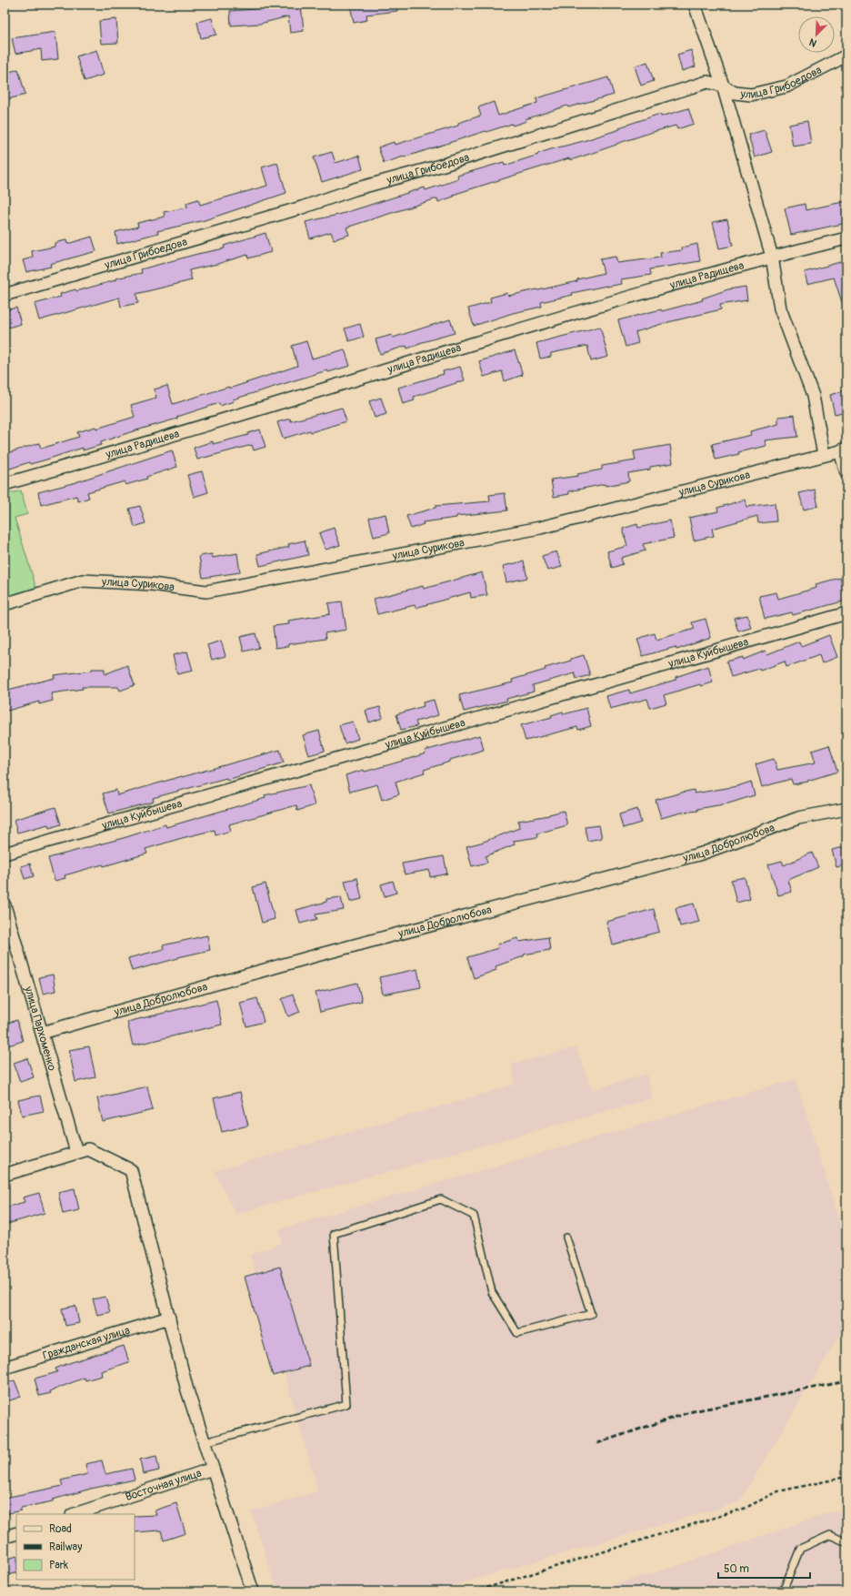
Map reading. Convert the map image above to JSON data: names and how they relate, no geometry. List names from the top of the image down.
{
  "streets": {
    "street": [
      "улица Грибоедова",
      "улица Радищева",
      "улица Сурикова",
      "улица Куйбышева",
      "улица Добролюбова",
      "улица Пархоменко",
      "Гражданская улица",
      "Восточная улица"
    ]
  },
  "crossings": [
    ["улица Добролюбова", "улица Пархоменко"]
  ],
  "legend": ["Road", "Railway", "Park"],
  "scale_bar": "50 m",
  "north": "bottom left"
}
